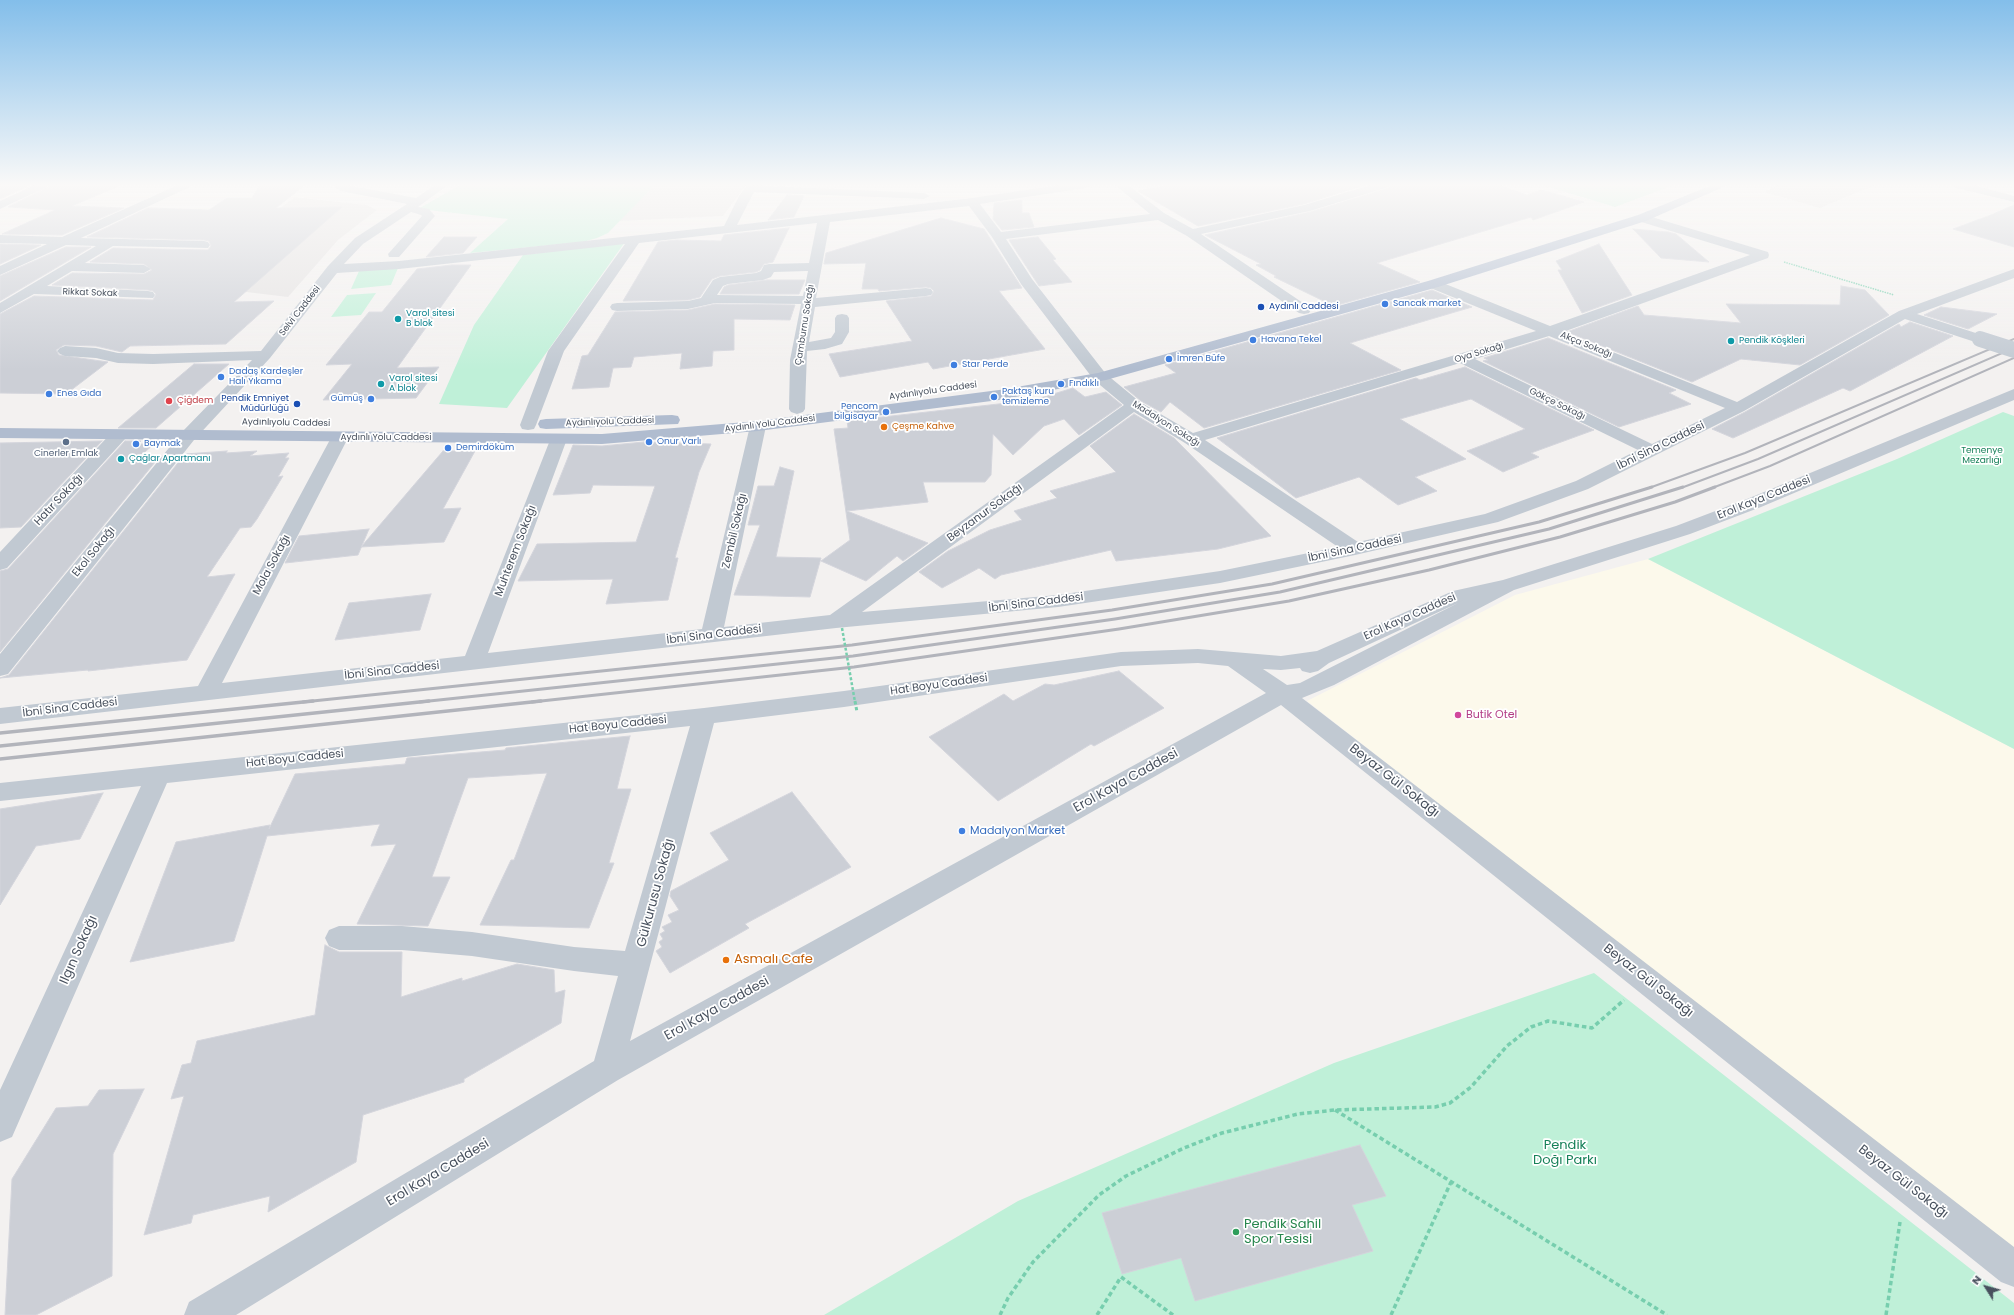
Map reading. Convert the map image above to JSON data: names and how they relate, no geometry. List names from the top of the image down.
{
  "streets": {
    "main road": ["Aydınlıyolu Caddesi", "Aydınlı Yolu Caddesi"],
    "street": [
      "Rikkat Sokak",
      "Selvi Caddesi",
      "Çamburnu Sokağı",
      "Akça Sokağı",
      "Oya Sokağı",
      "Gökçe Sokağı",
      "Madalyon Sokağı",
      "İbni Sina Caddesi",
      "Erol Kaya Caddesi",
      "Hatır Sokağı",
      "Beyzanur Sokağı",
      "Zembil Sokağı",
      "Muhterem Sokağı",
      "Ekol Sokağı",
      "Mola Sokağı",
      "Hat Boyu Caddesi",
      "Beyaz Gül Sokağı",
      "Gülkurusu Sokağı",
      "Ilgın Sokağı"
    ]
  },
  "crossings": [
    ["Selvi Caddesi", "Aydınlıyolu Caddesi"],
    ["Selvi Caddesi", "Aydınlı Yolu Caddesi"],
    ["Selvi Caddesi", "Ekol Sokağı"],
    ["Çamburnu Sokağı", "Aydınlıyolu Caddesi"],
    ["Akça Sokağı", "Oya Sokağı"],
    ["Akça Sokağı", "Aydınlı Yolu Caddesi"],
    ["Akça Sokağı", "İbni Sina Caddesi"],
    ["Oya Sokağı", "Gökçe Sokağı"],
    ["Oya Sokağı", "Madalyon Sokağı"],
    ["Aydınlıyolu Caddesi", "Aydınlı Yolu Caddesi"],
    ["Aydınlıyolu Caddesi", "Madalyon Sokağı"],
    ["Aydınlıyolu Caddesi", "Ekol Sokağı"],
    ["Gökçe Sokağı", "İbni Sina Caddesi"],
    ["Aydınlı Yolu Caddesi", "Madalyon Sokağı"],
    ["Aydınlı Yolu Caddesi", "Hatır Sokağı"],
    ["Aydınlı Yolu Caddesi", "Zembil Sokağı"],
    ["Aydınlı Yolu Caddesi", "Muhterem Sokağı"],
    ["Aydınlı Yolu Caddesi", "Ekol Sokağı"],
    ["Aydınlı Yolu Caddesi", "Mola Sokağı"],
    ["Madalyon Sokağı", "İbni Sina Caddesi"],
    ["Madalyon Sokağı", "Beyzanur Sokağı"],
    ["İbni Sina Caddesi", "Beyzanur Sokağı"],
    ["İbni Sina Caddesi", "Zembil Sokağı"],
    ["İbni Sina Caddesi", "Muhterem Sokağı"],
    ["İbni Sina Caddesi", "Mola Sokağı"],
    ["Erol Kaya Caddesi", "Hat Boyu Caddesi"],
    ["Erol Kaya Caddesi", "Beyaz Gül Sokağı"],
    ["Erol Kaya Caddesi", "Gülkurusu Sokağı"],
    ["Hat Boyu Caddesi", "Beyaz Gül Sokağı"],
    ["Hat Boyu Caddesi", "Gülkurusu Sokağı"],
    ["Hat Boyu Caddesi", "Ilgın Sokağı"]
  ],
  "parks": ["Temenye Mezarlığı", "Pendik Doğı Parkı"],
  "places": [
    "Sancak market",
    "Aydınlı Caddesi",
    "Varol sitesi B blok",
    "Havana Tekel",
    "Pendik Köşkleri",
    "İmren Büfe",
    "Star Perde",
    "Dadaş Kardeşler Halı Yıkama",
    "Varol sitesi A blok",
    "Fındıklı",
    "Enes Gıda",
    "Paktaş kuru temizleme",
    "Gümüş",
    "Çiğdem",
    "Pendik Emniyet Müdürlüğü",
    "Pencom bilgisayar",
    "Çeşme Kahve",
    "Cinerler Emlak",
    "Onur Varlı",
    "Baymak",
    "Demirdöküm",
    "Çağlar Apartmanı",
    "Butik Otel",
    "Madalyon Market",
    "Asmalı Cafe",
    "Pendik Sahil Spor Tesisi"
  ],
  "north": "top left"
}
